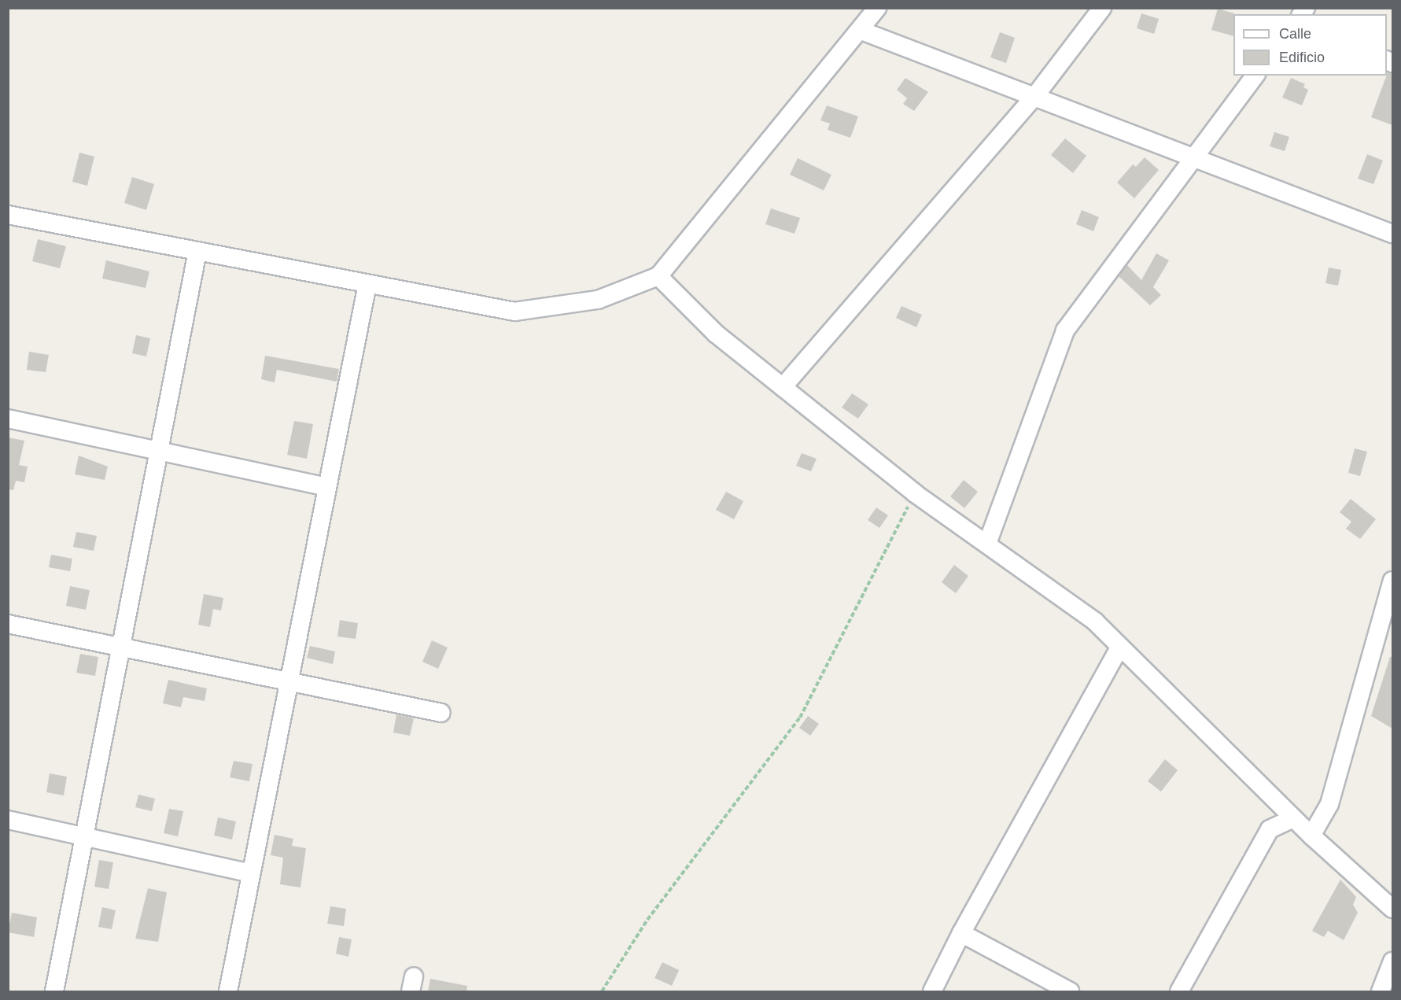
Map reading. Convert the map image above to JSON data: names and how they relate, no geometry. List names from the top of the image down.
{
  "legend": ["Calle", "Edificio"]
}
